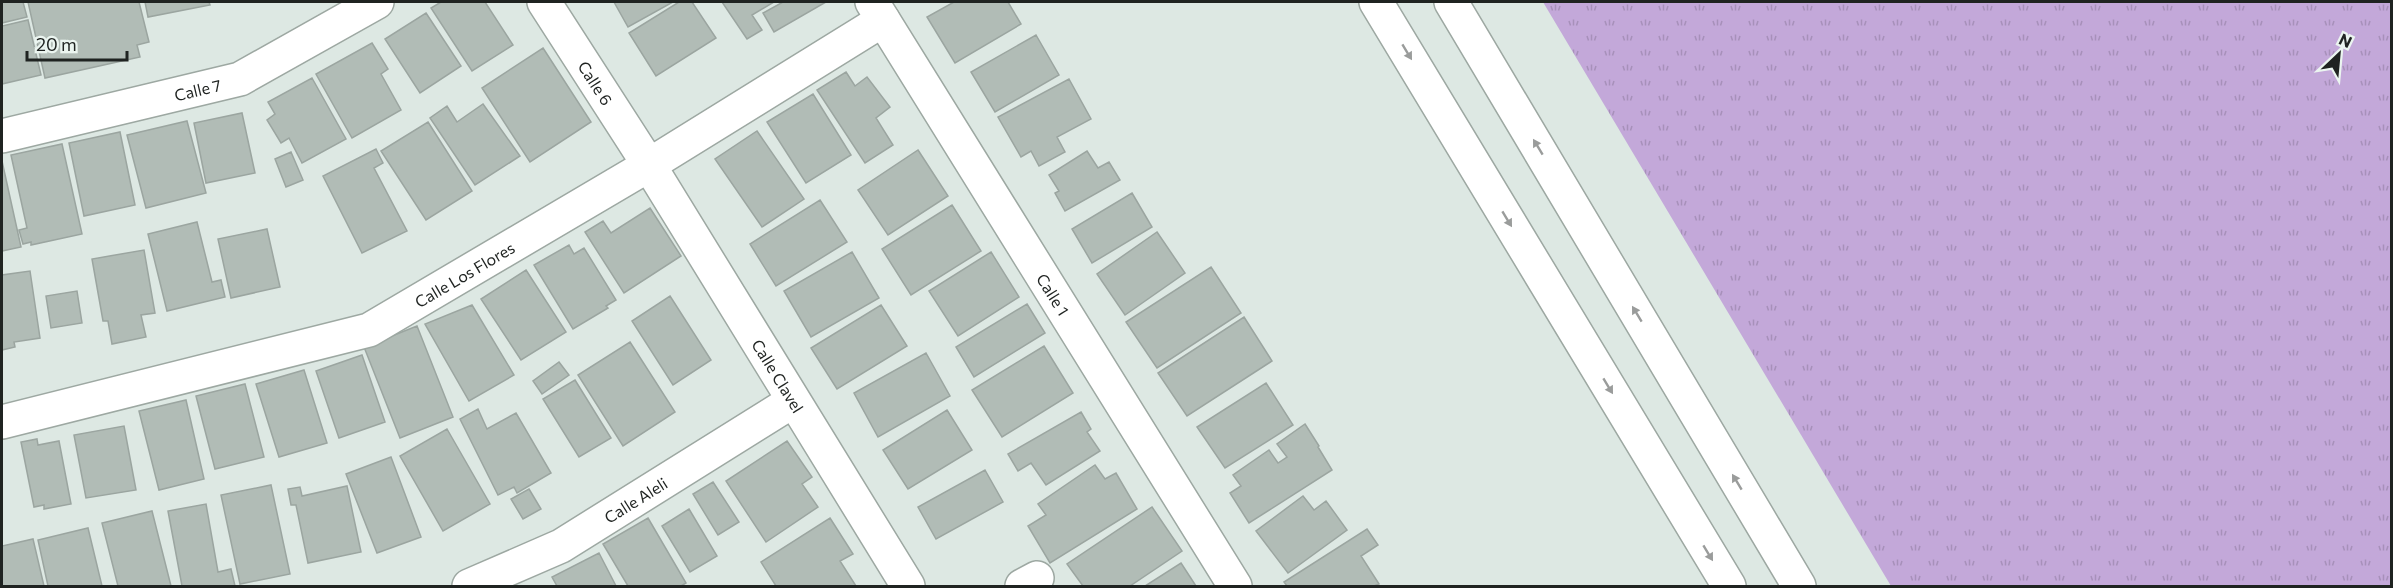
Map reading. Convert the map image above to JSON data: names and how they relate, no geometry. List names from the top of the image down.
{
  "streets": {
    "street": [
      "Calle 6",
      "Calle 7",
      "Calle Los Flores",
      "Calle 1",
      "Calle Clavel",
      "Calle Aleli"
    ]
  },
  "crossings": [
    ["Calle 6", "Calle Los Flores"],
    ["Calle 6", "Calle Clavel"],
    ["Calle Los Flores", "Calle 1"],
    ["Calle Los Flores", "Calle Clavel"],
    ["Calle Clavel", "Calle Aleli"]
  ],
  "scale_bar": "20 m",
  "north": "top right"
}
